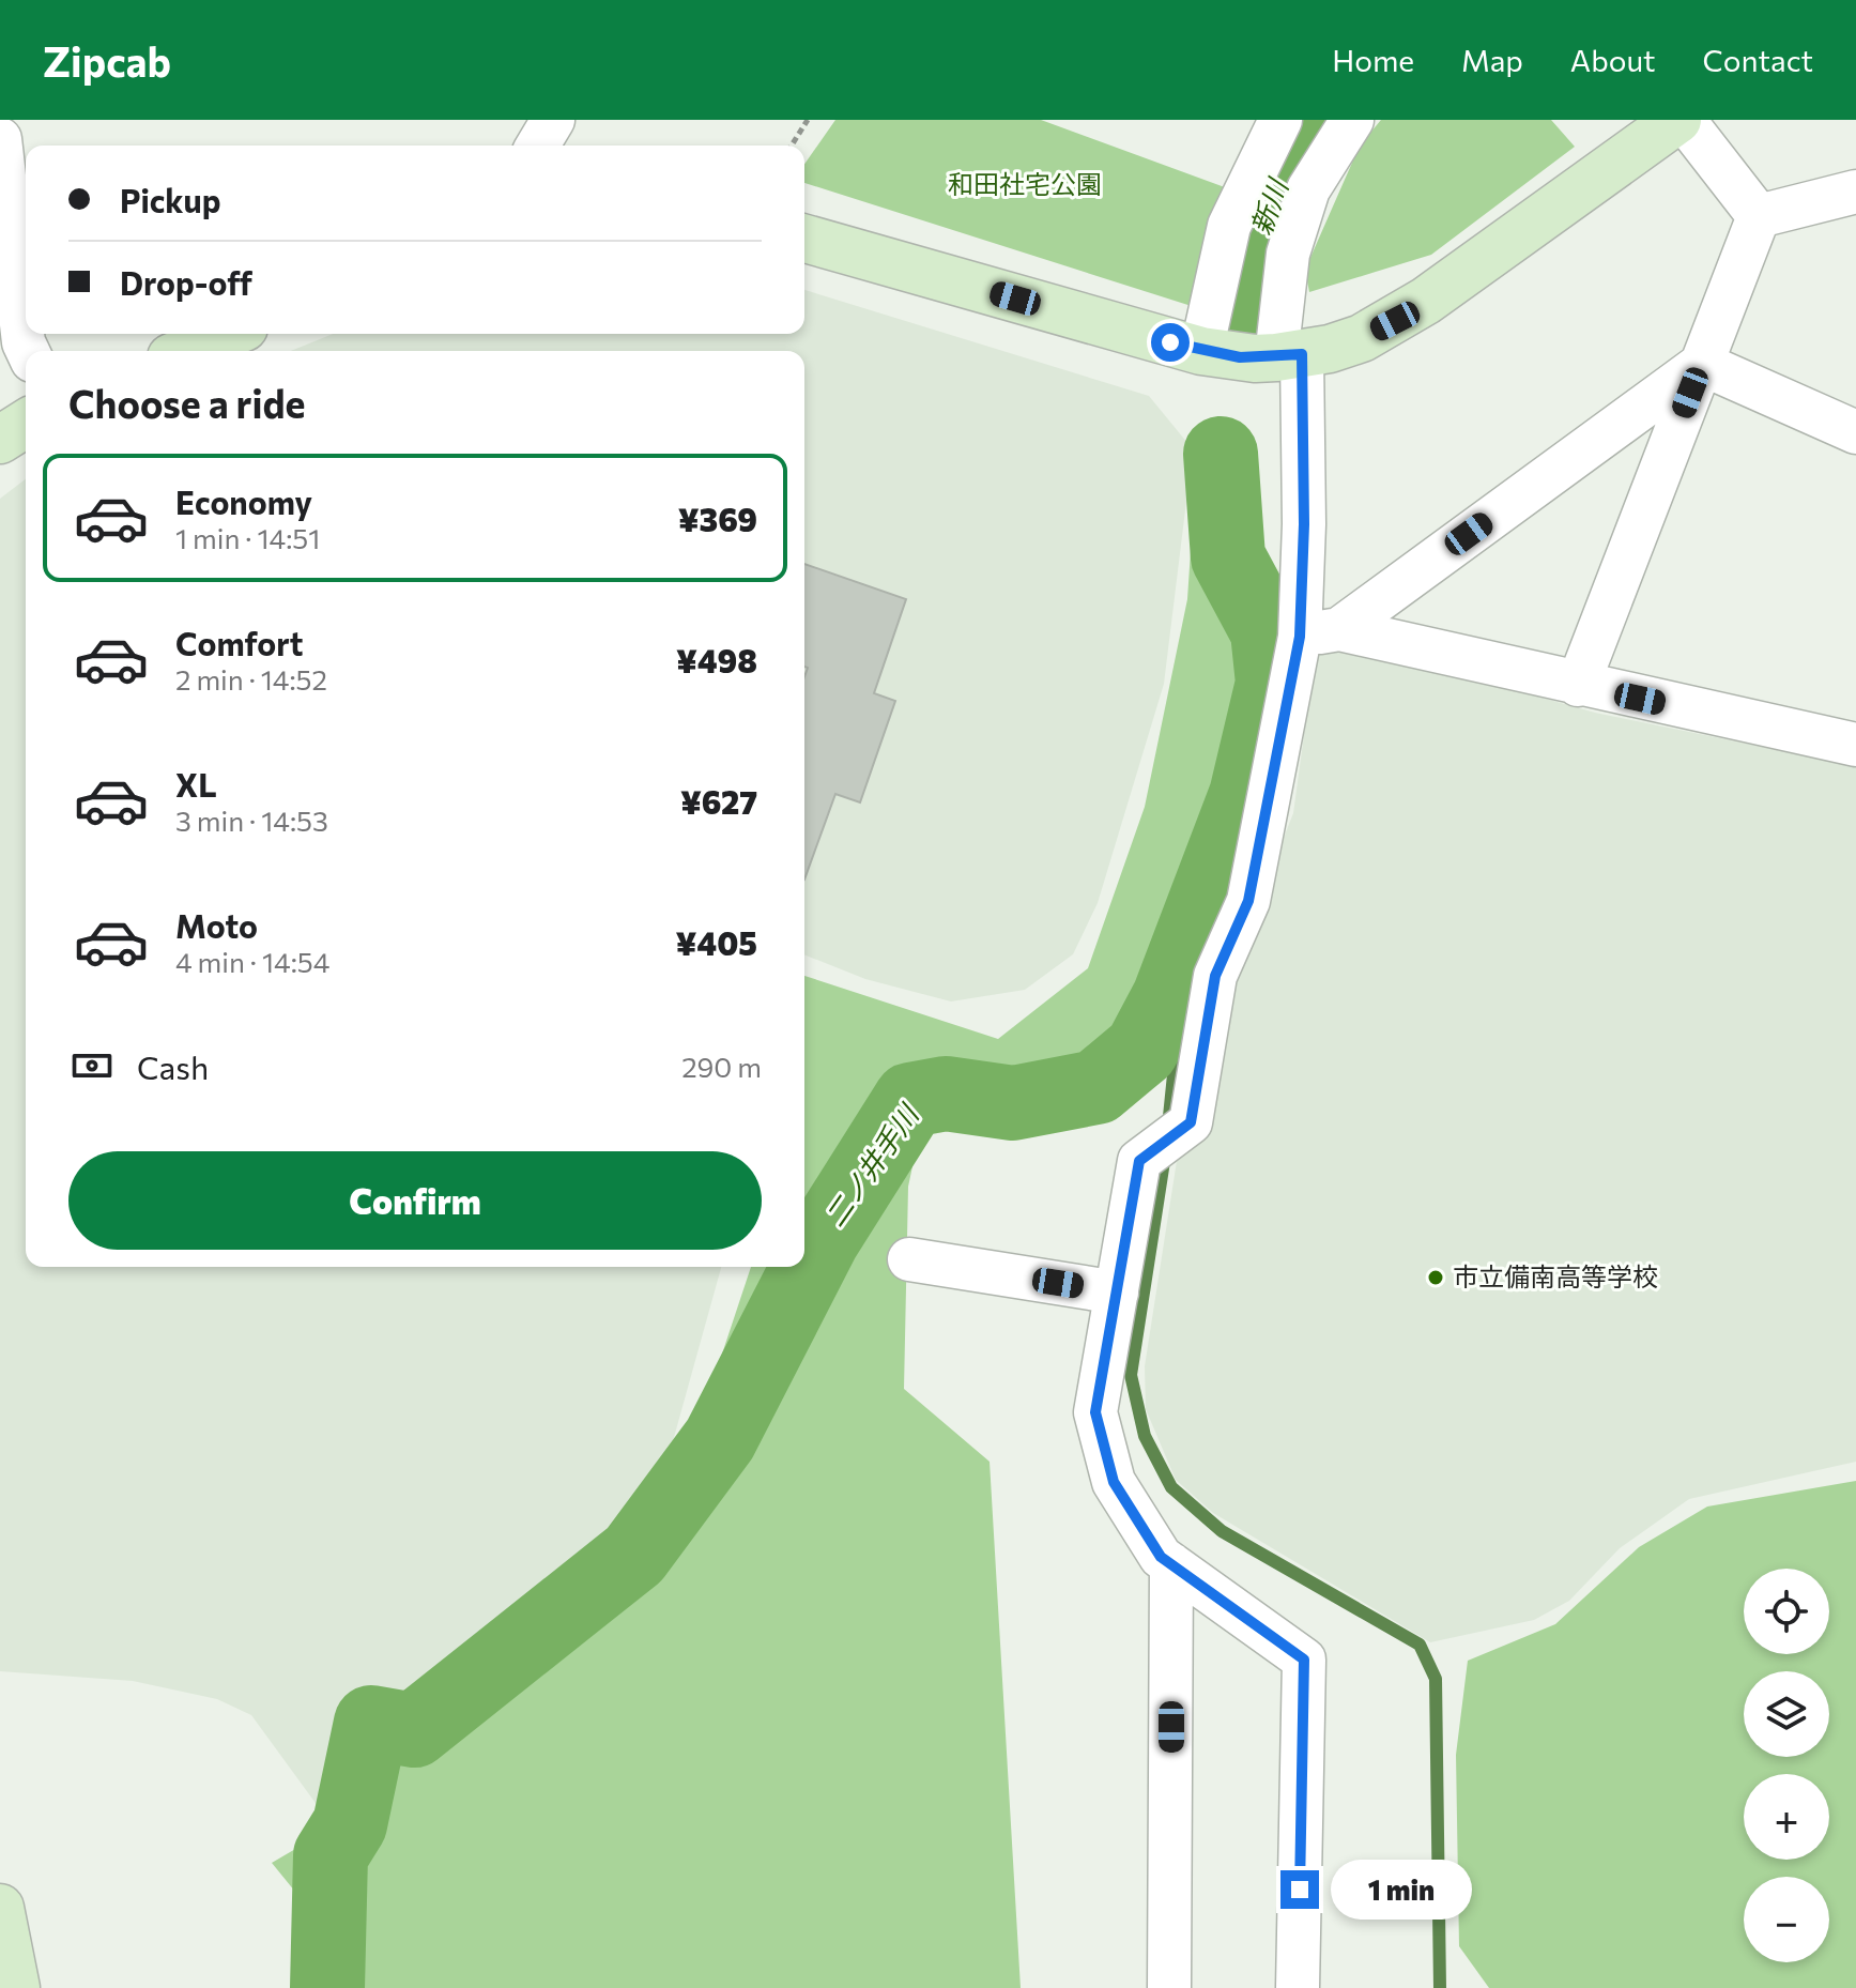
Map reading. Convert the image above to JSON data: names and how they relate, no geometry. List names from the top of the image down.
{
  "water": ["新川", "二ノ井手川"],
  "parks": ["和田社宅公園"],
  "places": ["市立備南高等学校"],
  "page": {
    "header": "Zipcab",
    "nav": [
      "Home",
      "Map",
      "About",
      "Contact"
    ],
    "banner": ["Pickup", "Drop-off"],
    "heading": "Choose a ride",
    "list": [
      {
        "name": "Economy",
        "note": "1 min · 14:51",
        "value": "¥369"
      },
      {
        "name": "Comfort",
        "note": "2 min · 14:52",
        "value": "¥498"
      },
      {
        "name": "XL",
        "note": "3 min · 14:53",
        "value": "¥627"
      },
      {
        "name": "Moto",
        "note": "4 min · 14:54",
        "value": "¥405"
      }
    ],
    "pay": ["Cash", "290 m"],
    "buttons": "Confirm",
    "map_buttons": ["+", "−"],
    "bubble": "1 min"
  }
}
